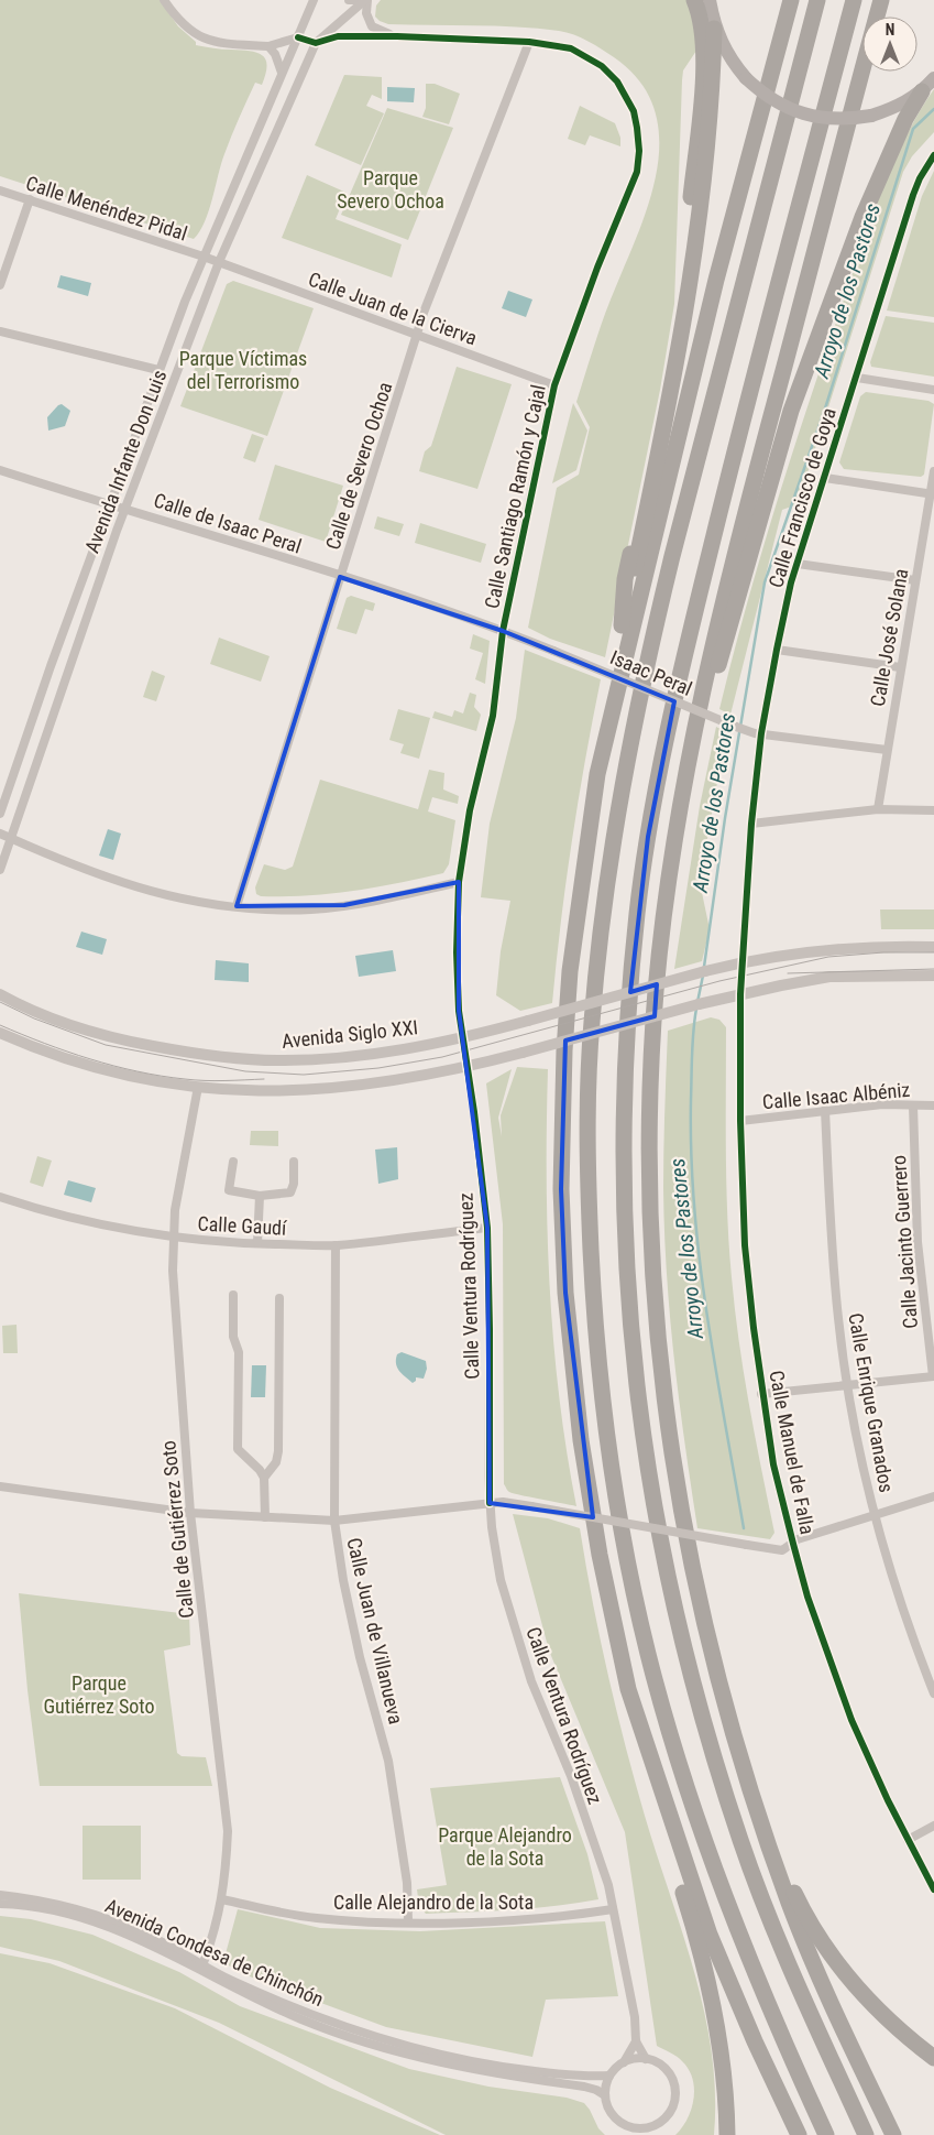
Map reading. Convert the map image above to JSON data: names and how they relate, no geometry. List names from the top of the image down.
{
  "streets": {
    "street": [
      "Calle Menéndez Pidal",
      "Calle Juan de la Cierva",
      "Avenida Infante Don Luis",
      "Calle de Severo Ochoa",
      "Calle Santiago Ramón y Cajal",
      "Calle Francisco de Goya",
      "Calle de Isaac Peral",
      "Calle José Solana",
      "Isaac Peral",
      "Avenida Siglo XXI",
      "Calle Isaac Albéniz",
      "Calle Gaudí",
      "Calle Jacinto Guerrero",
      "Calle Ventura Rodríguez",
      "Calle Enrique Granados",
      "Calle Manuel de Falla",
      "Calle de Gutiérrez Soto",
      "Calle Juan de Villanueva",
      "Calle Alejandro de la Sota",
      "Avenida Condesa de Chinchón"
    ]
  },
  "crossings": [
    ["Calle Menéndez Pidal", "Calle Juan de la Cierva"],
    ["Calle Menéndez Pidal", "Avenida Infante Don Luis"],
    ["Calle Juan de la Cierva", "Avenida Infante Don Luis"],
    ["Calle Juan de la Cierva", "Calle de Severo Ochoa"],
    ["Calle Juan de la Cierva", "Calle Santiago Ramón y Cajal"],
    ["Avenida Infante Don Luis", "Calle Santiago Ramón y Cajal"],
    ["Avenida Infante Don Luis", "Calle de Isaac Peral"],
    ["Calle de Severo Ochoa", "Calle Santiago Ramón y Cajal"],
    ["Calle de Severo Ochoa", "Calle de Isaac Peral"],
    ["Calle Santiago Ramón y Cajal", "Calle de Isaac Peral"],
    ["Calle Santiago Ramón y Cajal", "Avenida Siglo XXI"],
    ["Calle Santiago Ramón y Cajal", "Calle Ventura Rodríguez"],
    ["Calle Francisco de Goya", "Isaac Peral"],
    ["Calle Francisco de Goya", "Avenida Siglo XXI"],
    ["Calle Francisco de Goya", "Calle Manuel de Falla"],
    ["Calle de Isaac Peral", "Isaac Peral"],
    ["Calle José Solana", "Isaac Peral"],
    ["Calle Isaac Albéniz", "Calle Jacinto Guerrero"],
    ["Calle Isaac Albéniz", "Calle Enrique Granados"],
    ["Calle Isaac Albéniz", "Calle Manuel de Falla"],
    ["Calle Gaudí", "Calle Ventura Rodríguez"],
    ["Calle Gaudí", "Calle de Gutiérrez Soto"],
    ["Calle Gaudí", "Calle Juan de Villanueva"],
    ["Calle Ventura Rodríguez", "Calle Alejandro de la Sota"],
    ["Calle Ventura Rodríguez", "Avenida Condesa de Chinchón"],
    ["Calle de Gutiérrez Soto", "Calle Alejandro de la Sota"],
    ["Calle de Gutiérrez Soto", "Avenida Condesa de Chinchón"],
    ["Calle Juan de Villanueva", "Calle Alejandro de la Sota"]
  ],
  "water": ["Arroyo de los Pastores"],
  "parks": [
    "Parque Severo Ochoa",
    "Parque Víctimas del Terrorismo",
    "Parque Gutiérrez Soto",
    "Parque Alejandro de la Sota"
  ],
  "north": "top"
}
